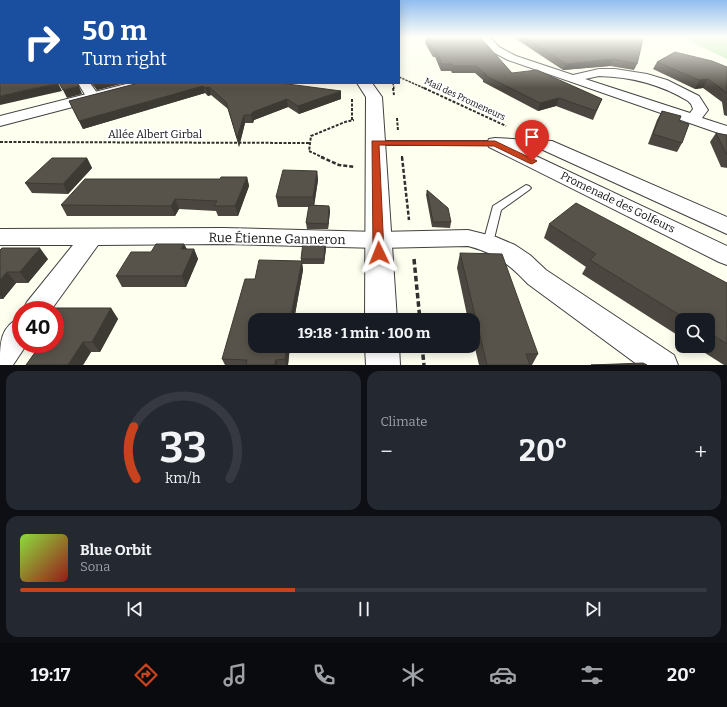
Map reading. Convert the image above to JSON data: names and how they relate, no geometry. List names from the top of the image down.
{
  "streets": {
    "street": ["Promenade des Golfeurs", "Rue Étienne Ganneron"],
    "path": ["Mail des Promeneurs", "Allée Albert Girbal"]
  },
  "crossings": [
    ["Mail des Promeneurs", "Promenade des Golfeurs"]
  ],
  "page": {
    "turn": ["50 m", "Turn right"],
    "limit": "40",
    "trip": "19:18 · 1 min · 100 m",
    "tile": "Climate",
    "heat": ["−", "20°", "+"],
    "song": ["Blue Orbit", "Sona"],
    "tabs": ["19:17", "20°"],
    "gauge": ["33", "km/h"]
  }
}
